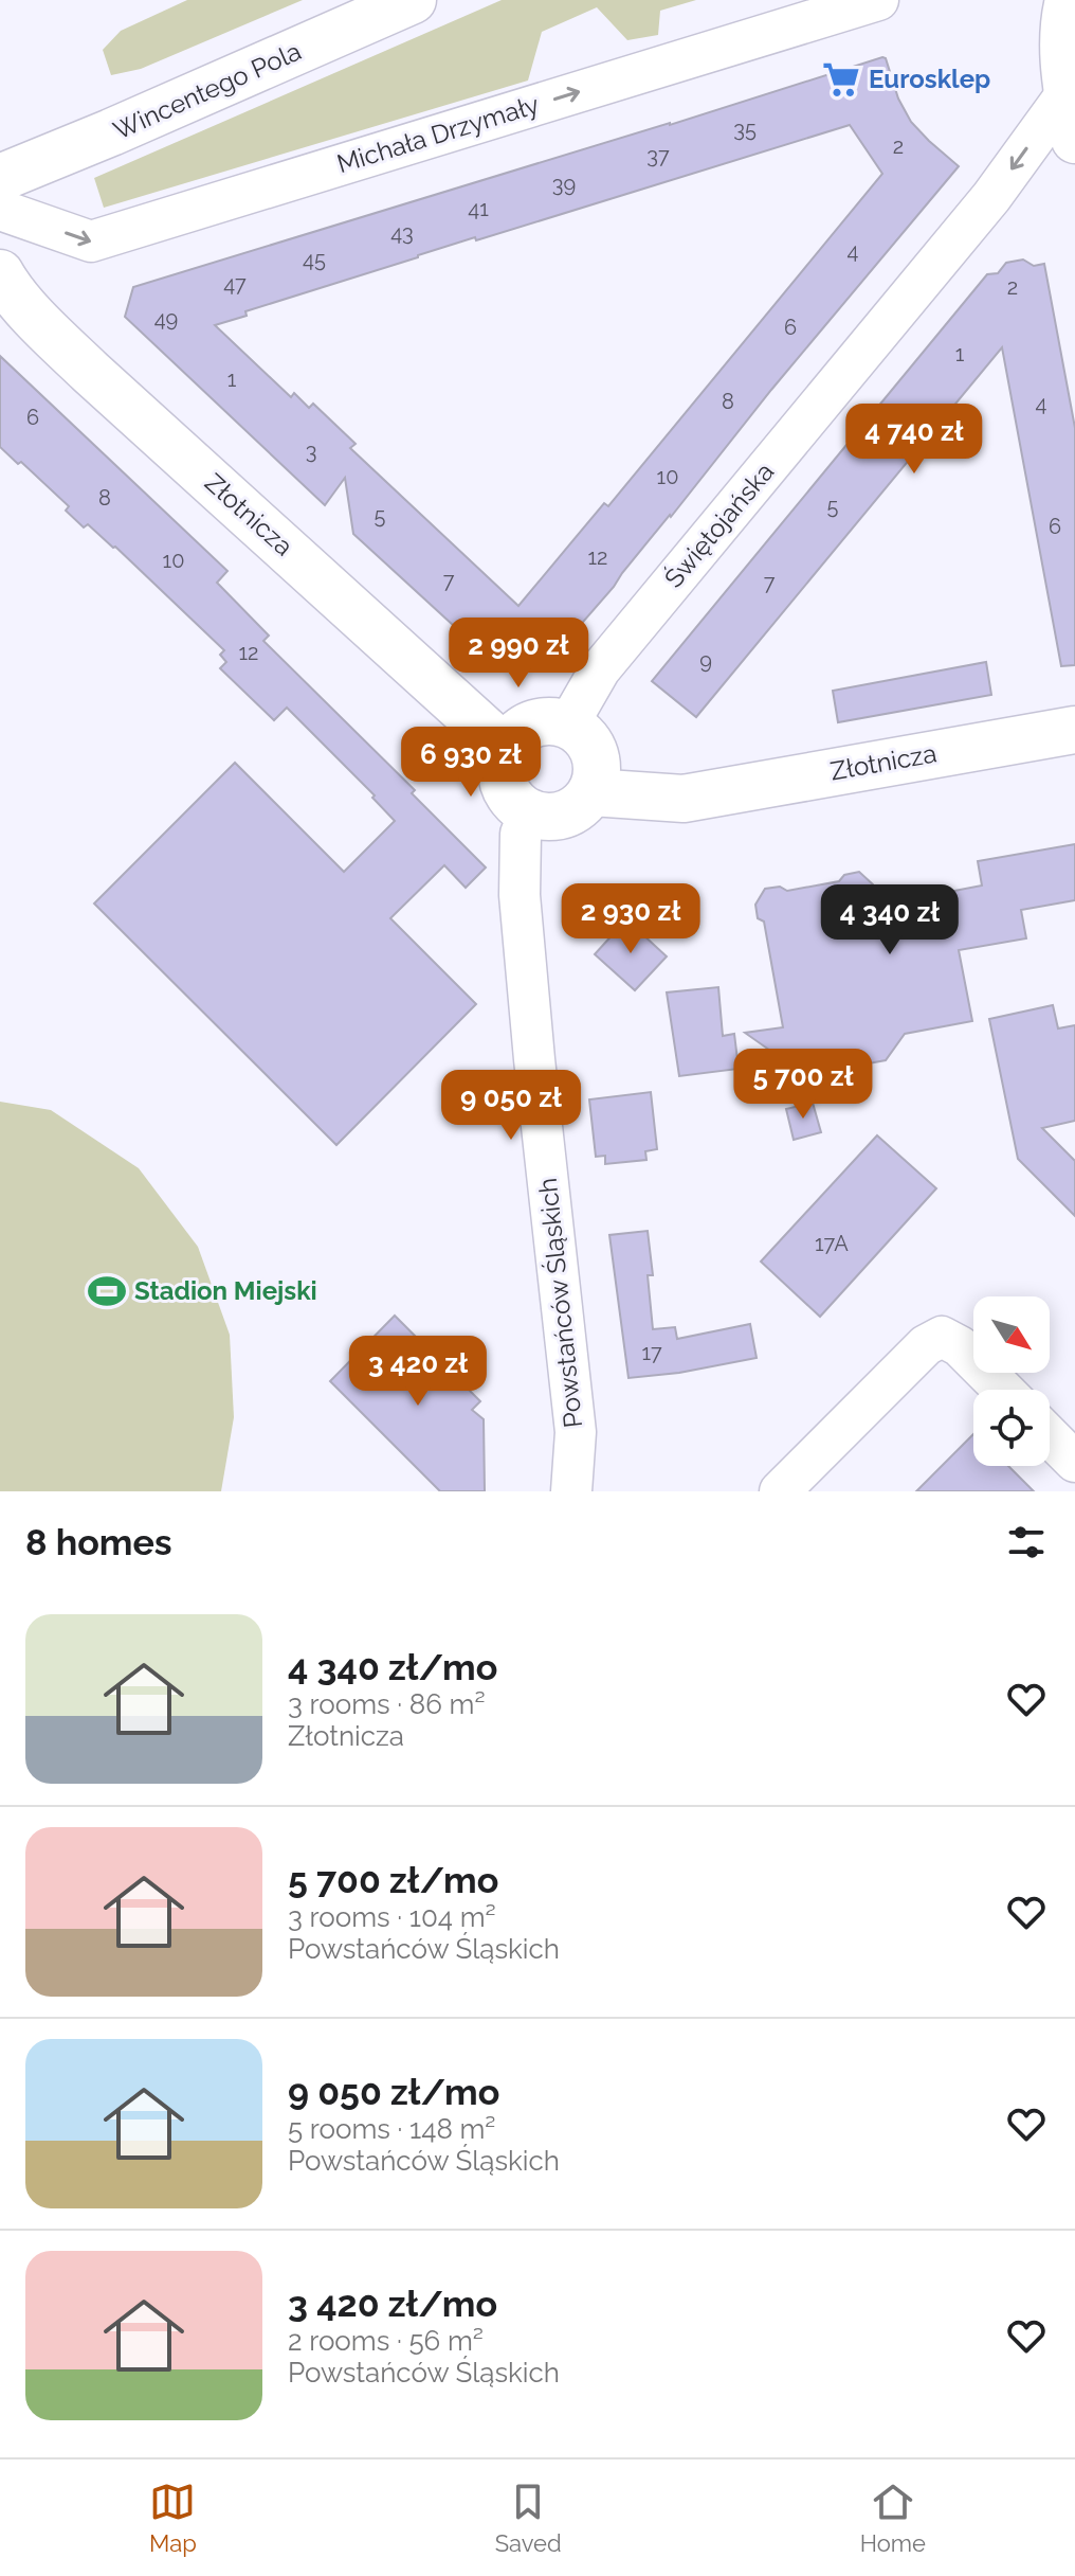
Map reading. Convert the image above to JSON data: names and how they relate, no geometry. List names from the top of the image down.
{
  "streets": {
    "street": [
      "Wincentego Pola",
      "Michała Drzymały",
      "Złotnicza",
      "Świętojańska",
      "Powstańców Śląskich"
    ]
  },
  "crossings": [
    ["Złotnicza", "Świętojańska"],
    ["Złotnicza", "Powstańców Śląskich"],
    ["Świętojańska", "Powstańców Śląskich"]
  ],
  "one_way": ["Michała Drzymały", "Świętojańska"],
  "places": {
    "supermarket": ["Eurosklep"],
    "sports": ["Stadion Miejski"]
  },
  "house_numbers": [
    "35",
    "2",
    "37",
    "39",
    "41",
    "43",
    "4",
    "45",
    "47",
    "2",
    "49",
    "6",
    "1",
    "1",
    "8",
    "4",
    "6",
    "3",
    "10",
    "8",
    "5",
    "5",
    "6",
    "12",
    "10",
    "7",
    "7",
    "12",
    "9",
    "17A",
    "17"
  ],
  "north": "bottom right",
  "page": {
    "price": [
      "4 740 zł",
      "2 990 zł",
      "6 930 zł",
      "2 930 zł",
      "4 340 zł",
      "5 700 zł",
      "9 050 zł",
      "3 420 zł"
    ],
    "heading": "8 homes",
    "list": [
      {
        "name": "4 340 zł/mo",
        "note": "3 rooms · 86 m² · Złotnicza"
      },
      {
        "name": "5 700 zł/mo",
        "note": "3 rooms · 104 m² · Powstańców Śląskich"
      },
      {
        "name": "9 050 zł/mo",
        "note": "5 rooms · 148 m² · Powstańców Śląskich"
      },
      {
        "name": "3 420 zł/mo",
        "note": "2 rooms · 56 m² · Powstańców Śląskich"
      }
    ],
    "tabs": ["Map", "Saved", "Home"]
  }
}
